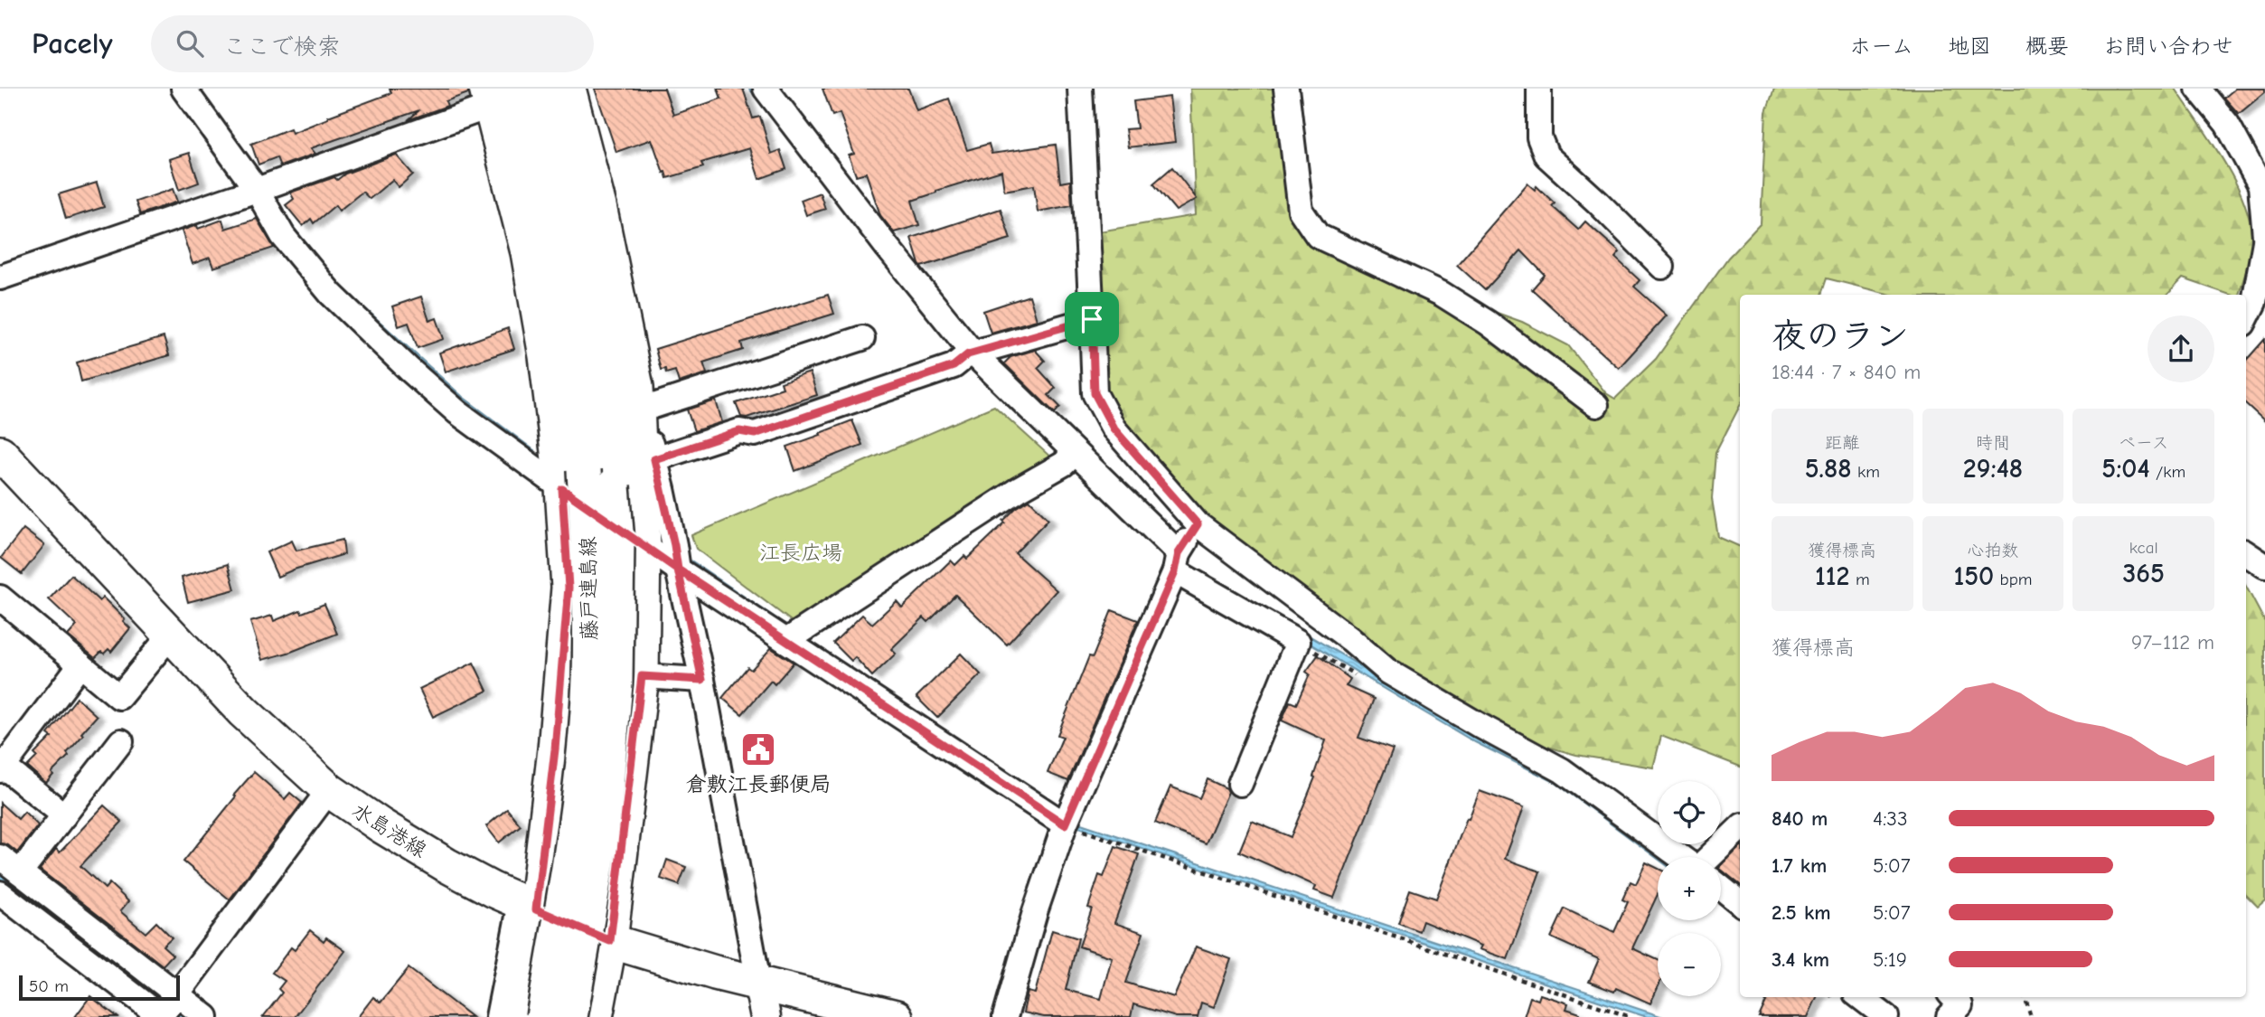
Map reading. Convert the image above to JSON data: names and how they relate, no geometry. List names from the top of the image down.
{
  "streets": {
    "main road": ["藤戸連島線", "水島港線"]
  },
  "parks": ["江長広場"],
  "places": {
    "public building": ["倉敷江長郵便局"]
  },
  "scale_bar": "50 m",
  "page": {
    "header": "Pacely",
    "search": "ここで検索",
    "nav": [
      "ホーム",
      "地図",
      "概要",
      "お問い合わせ"
    ],
    "heading": ["夜のラン", "18:44 · 7 × 840 m"],
    "stats": [
      ["距離", "5.88 km"],
      ["時間", "29:48"],
      ["ペース", "5:04 /km"],
      ["獲得標高", "112 m"],
      ["心拍数", "150 bpm"],
      ["kcal", "365"]
    ],
    "chart": ["獲得標高", "97–112 m"],
    "map_buttons": ["+", "−"],
    "list": [
      {
        "name": "840 m",
        "note": "4:33"
      },
      {
        "name": "1.7 km",
        "note": "5:07"
      },
      {
        "name": "2.5 km",
        "note": "5:07"
      },
      {
        "name": "3.4 km",
        "note": "5:19"
      }
    ],
    "scale": "50 m"
  }
}
